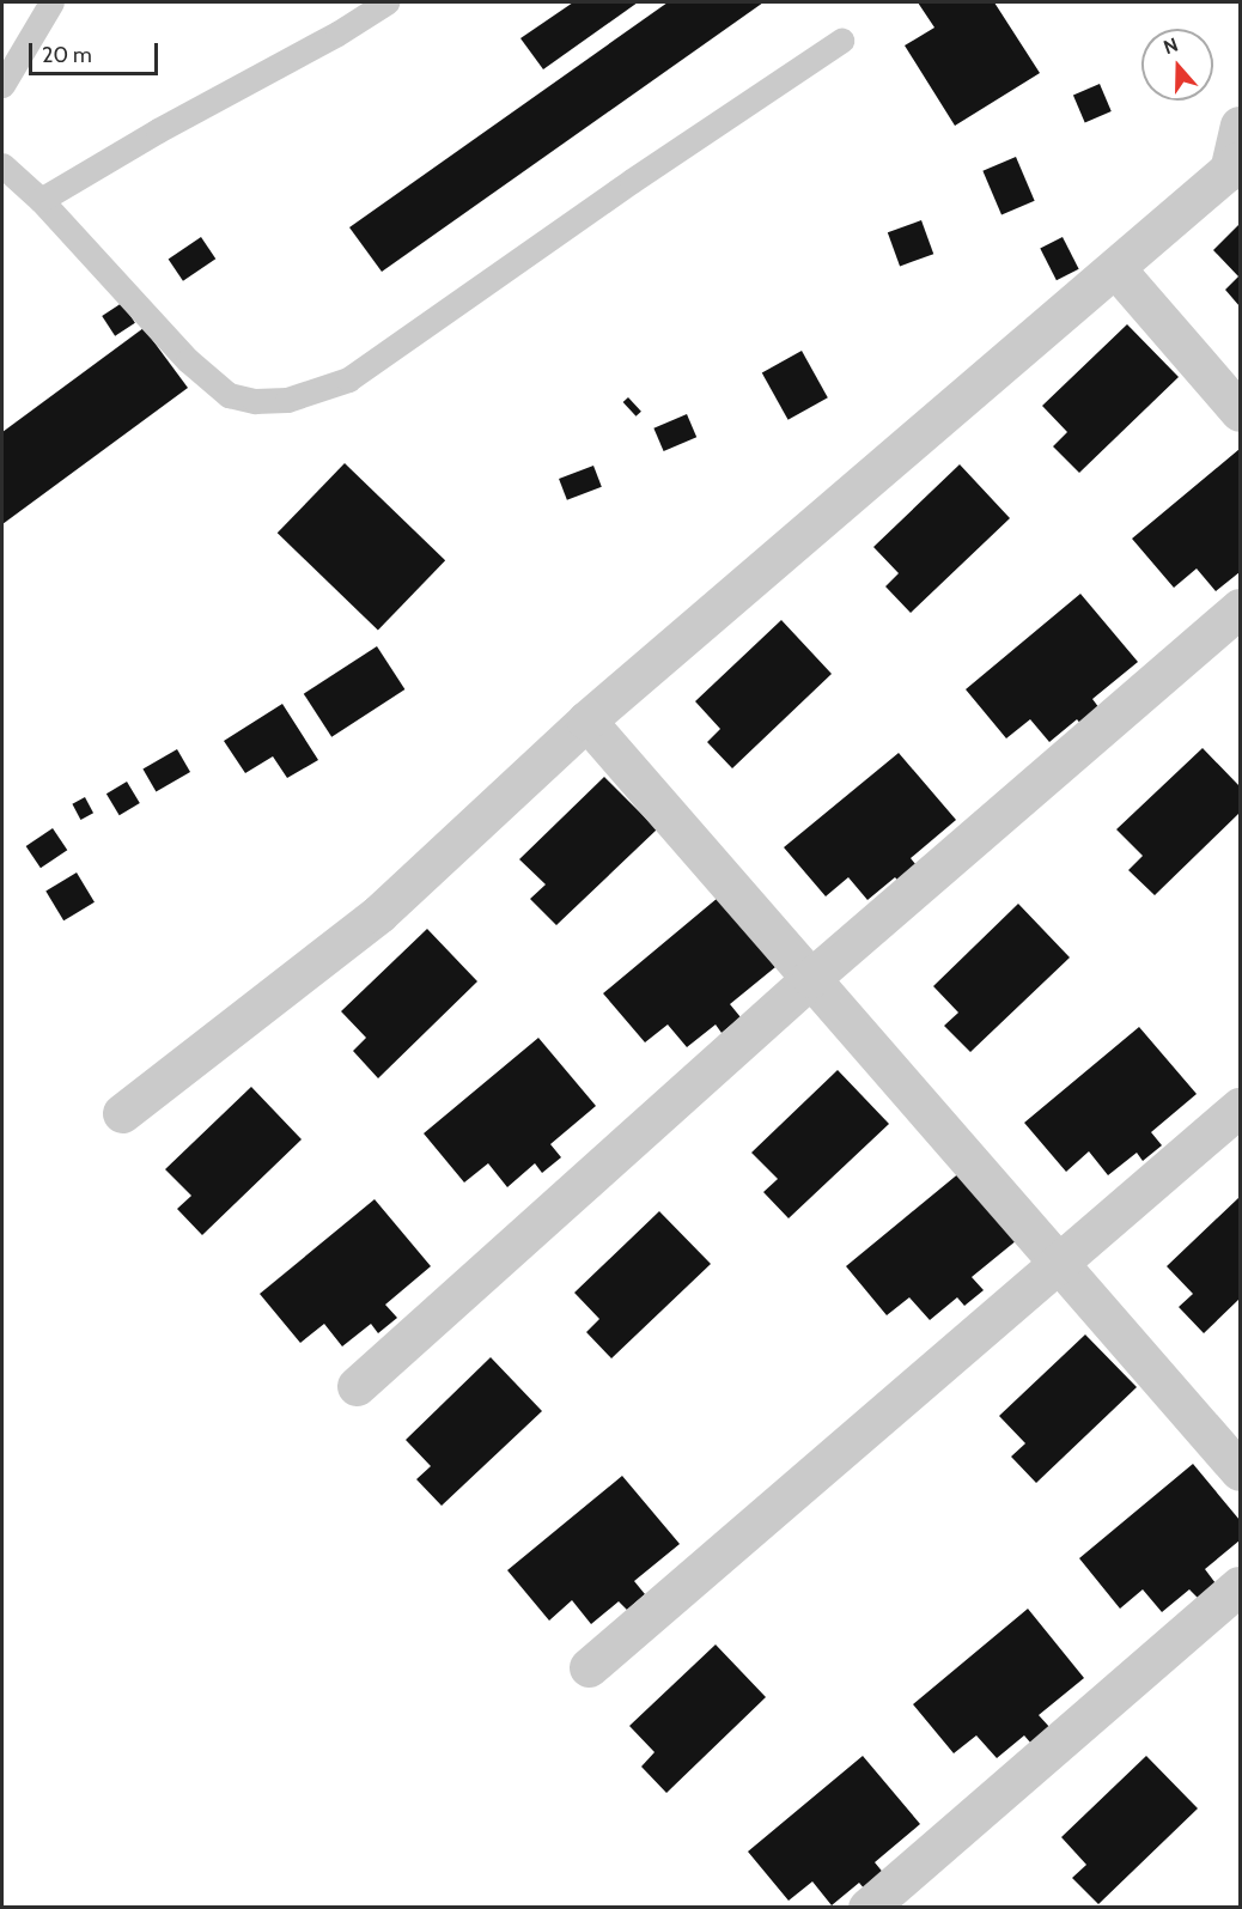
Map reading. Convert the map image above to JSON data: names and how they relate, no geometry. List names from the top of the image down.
{
  "scale_bar": "20 m",
  "north": "top"
}
